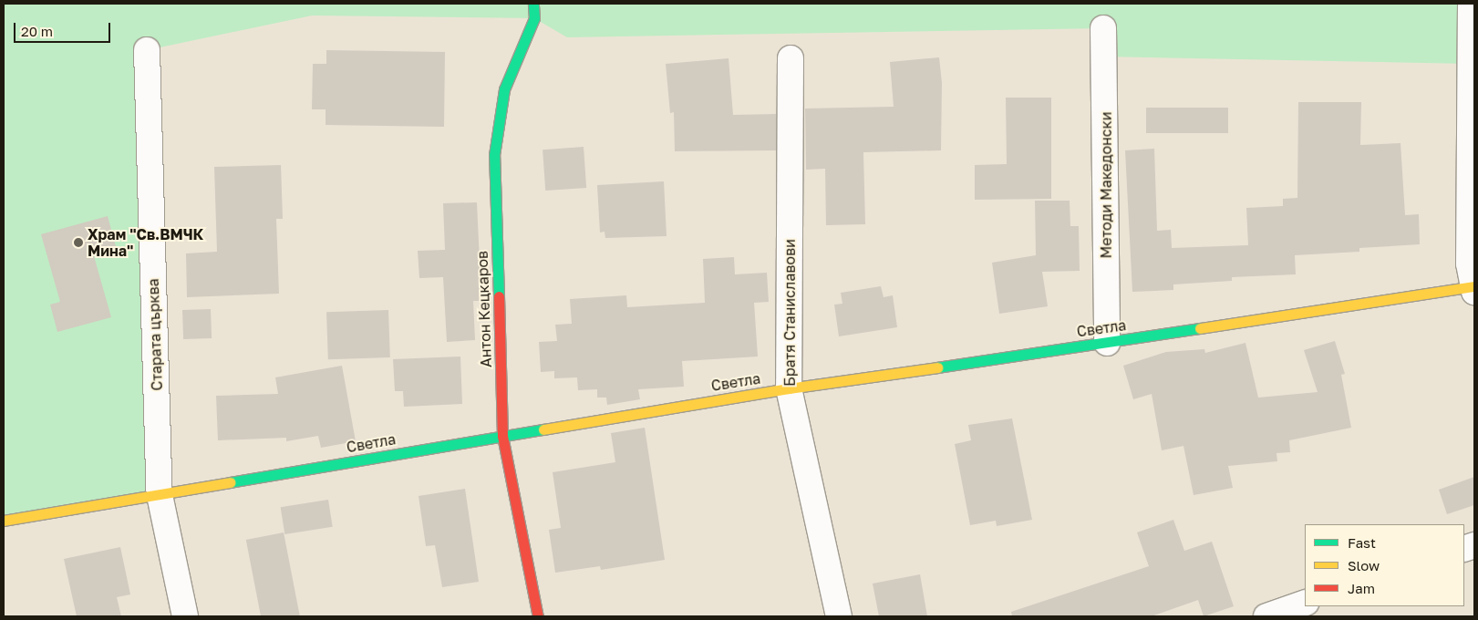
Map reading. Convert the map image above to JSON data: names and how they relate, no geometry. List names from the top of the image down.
{
  "streets": {
    "street": [
      "Методи Македонски",
      "Антон Кецкаров",
      "Братя Станиславови",
      "Светла",
      "Старата църква"
    ]
  },
  "crossings": [
    ["Методи Македонски", "Светла"],
    ["Антон Кецкаров", "Светла"],
    ["Братя Станиславови", "Светла"],
    ["Светла", "Старата църква"]
  ],
  "places": ["Храм \"Св.ВМЧК Мина\""],
  "legend": ["Fast", "Slow", "Jam"],
  "scale_bar": "20 m"
}
